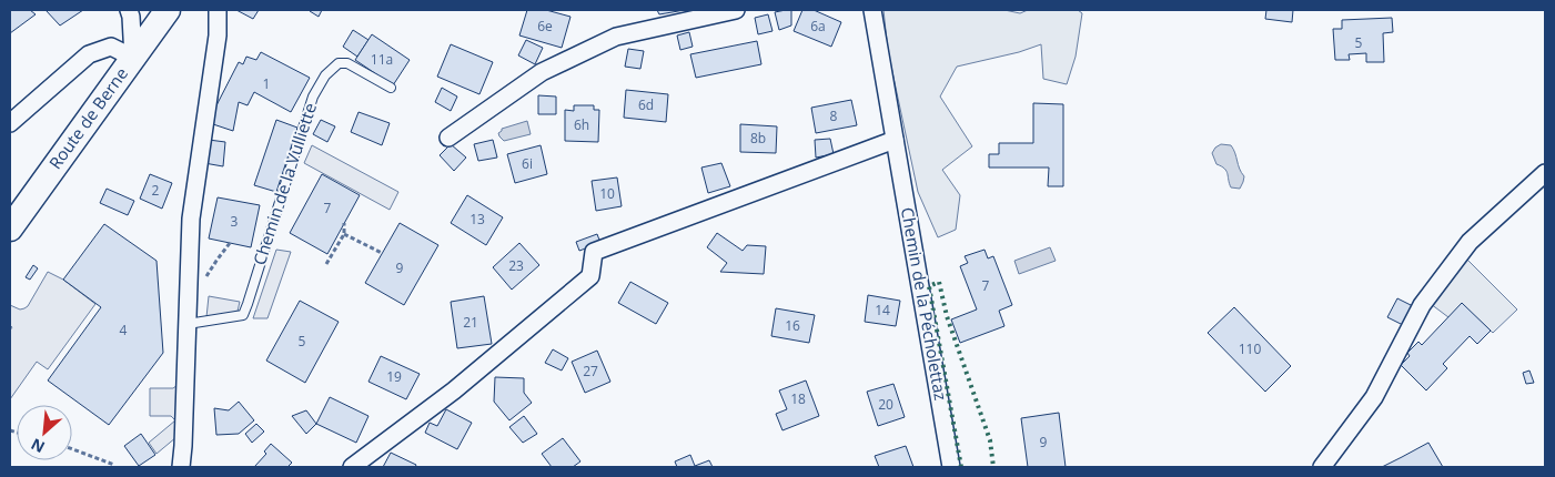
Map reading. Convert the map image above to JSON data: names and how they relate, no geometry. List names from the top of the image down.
{
  "streets": {
    "main road": ["Route de Berne"],
    "street": ["Chemin de la Pécholettaz"],
    "lane": ["Chemin de la Vulliette"]
  },
  "house_numbers": [
    "6e",
    "6a",
    "5",
    "11a",
    "1",
    "6d",
    "8",
    "6h",
    "8b",
    "6i",
    "2",
    "10",
    "7",
    "13",
    "3",
    "23",
    "9",
    "7",
    "14",
    "21",
    "16",
    "4",
    "5",
    "110",
    "27",
    "19",
    "18",
    "20",
    "9"
  ],
  "north": "bottom left"
}
